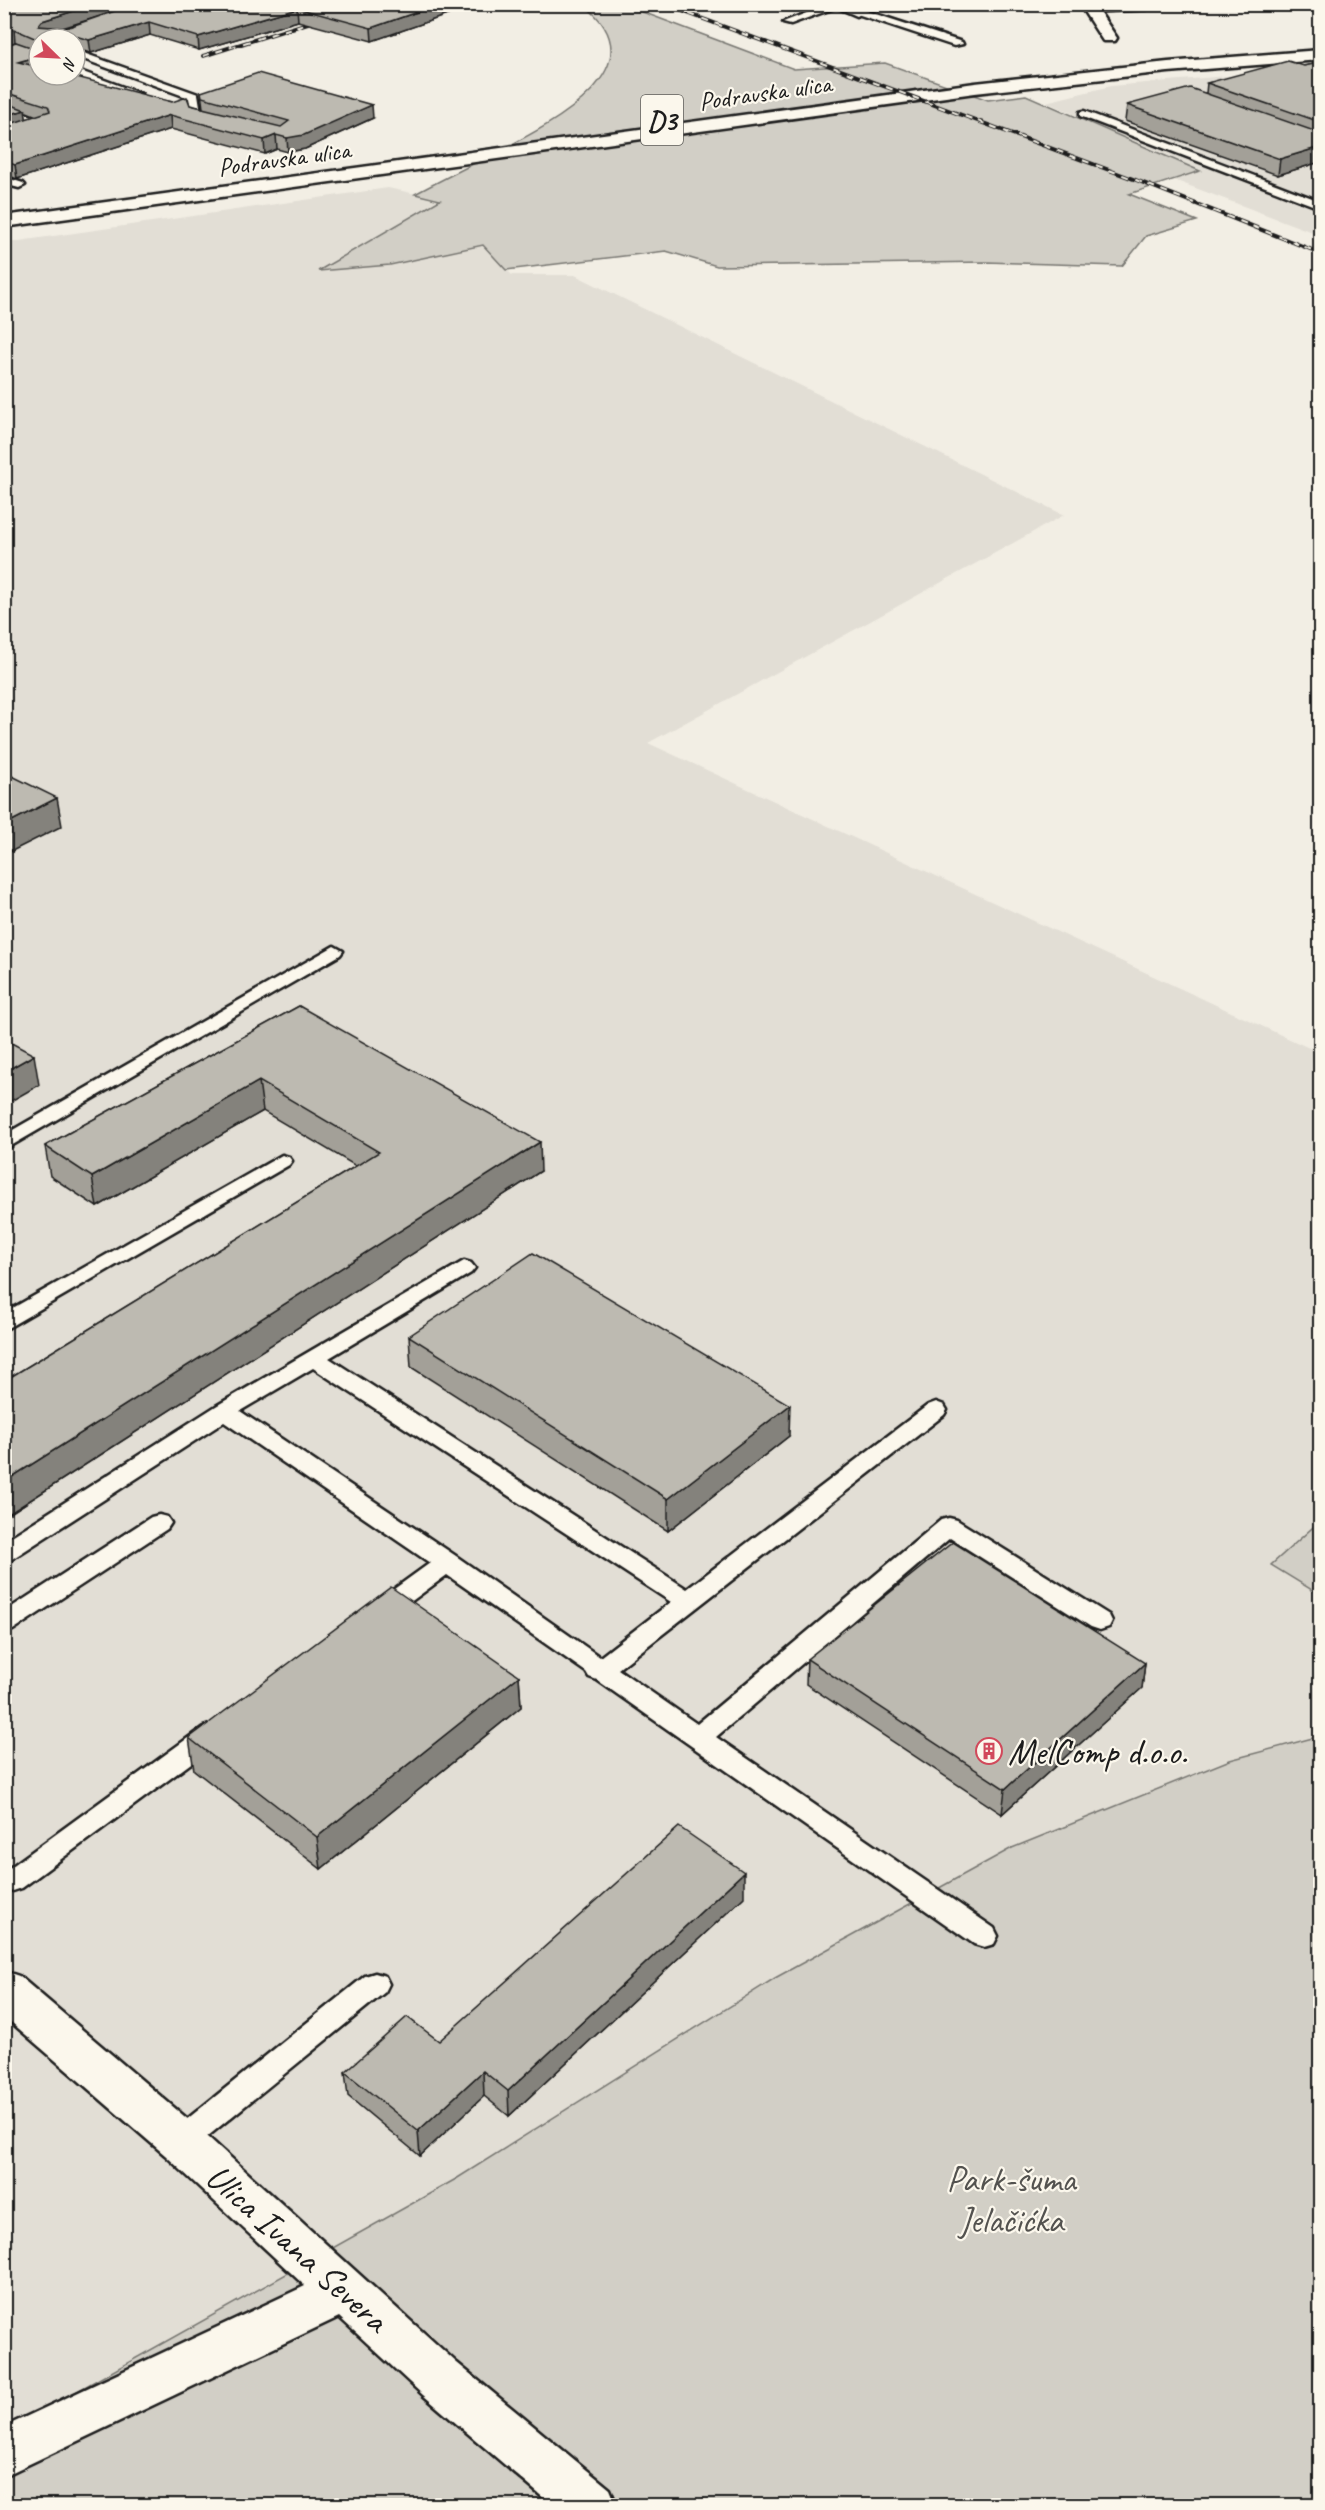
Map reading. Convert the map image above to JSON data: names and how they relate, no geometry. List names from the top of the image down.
{
  "streets": {
    "main road": ["Podravska ulica", "D3", "Ulica Ivana Severa"]
  },
  "parks": ["Park-šuma Jelačićka"],
  "places": {
    "building": ["MelComp d.o.o."]
  },
  "north": "bottom right"
}
